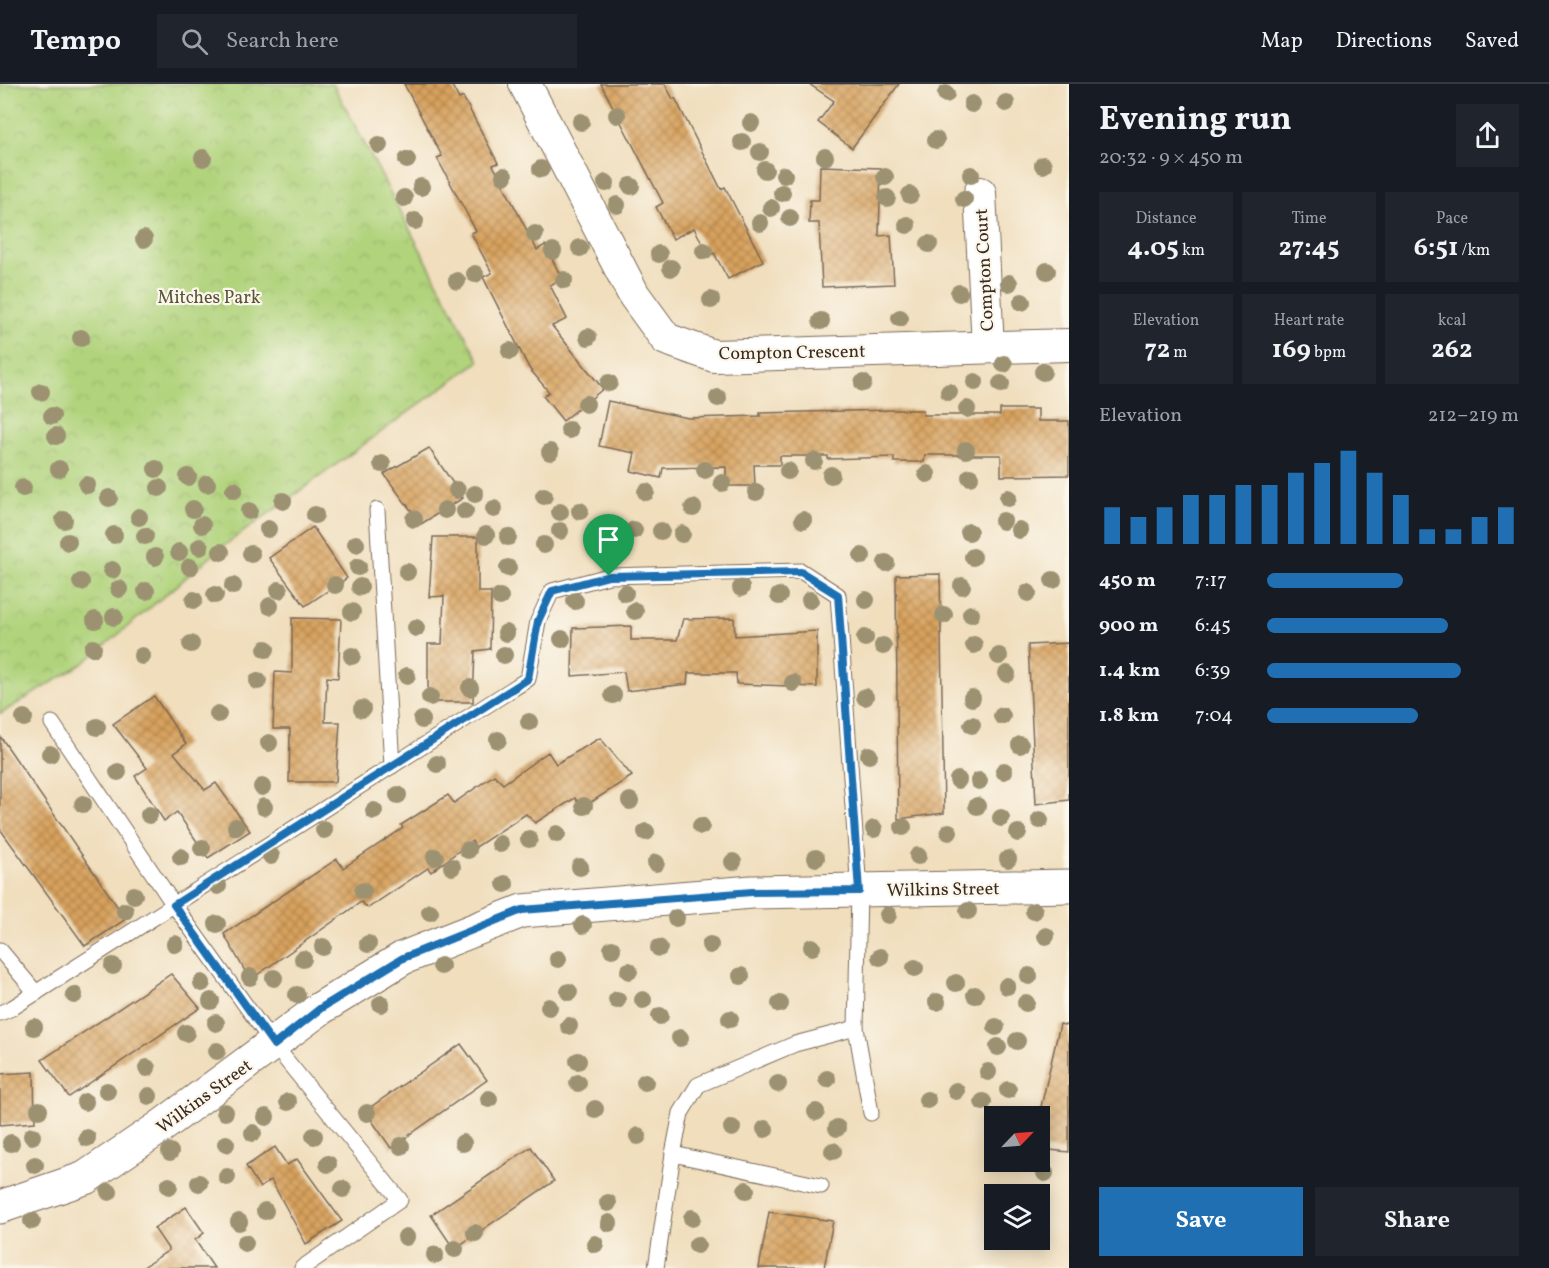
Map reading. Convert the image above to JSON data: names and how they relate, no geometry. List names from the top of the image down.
{
  "streets": {
    "street": ["Compton Court", "Compton Crescent", "Wilkins Street"]
  },
  "crossings": [
    ["Compton Court", "Compton Crescent"]
  ],
  "parks": ["Mitches Park"],
  "north": "top right",
  "page": {
    "header": "Tempo",
    "search": "Search here",
    "nav": ["Map", "Directions", "Saved"],
    "heading": ["Evening run", "20:32 · 9 × 450 m"],
    "stats": [
      ["Distance", "4.05 km"],
      ["Time", "27:45"],
      ["Pace", "6:51 /km"],
      ["Elevation", "72 m"],
      ["Heart rate", "169 bpm"],
      ["kcal", "262"]
    ],
    "chart": ["Elevation", "212–219 m"],
    "list": [
      {
        "name": "450 m",
        "note": "7:17"
      },
      {
        "name": "900 m",
        "note": "6:45"
      },
      {
        "name": "1.4 km",
        "note": "6:39"
      },
      {
        "name": "1.8 km",
        "note": "7:04"
      }
    ],
    "buttons": ["Save", "Share"]
  }
}
